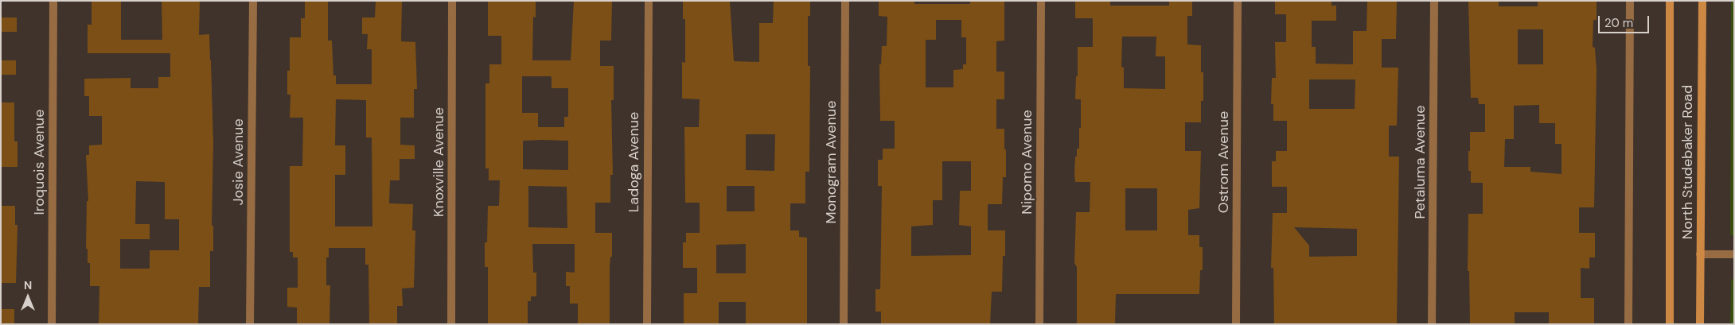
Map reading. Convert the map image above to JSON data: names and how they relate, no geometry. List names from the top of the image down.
{
  "streets": {
    "main road": ["North Studebaker Road"],
    "street": [
      "Iroquois Avenue",
      "Josie Avenue",
      "Knoxville Avenue",
      "Ladoga Avenue",
      "Monogram Avenue",
      "Nipomo Avenue",
      "Ostrom Avenue",
      "Petaluma Avenue"
    ]
  },
  "scale_bar": "20 m",
  "north": "top"
}
